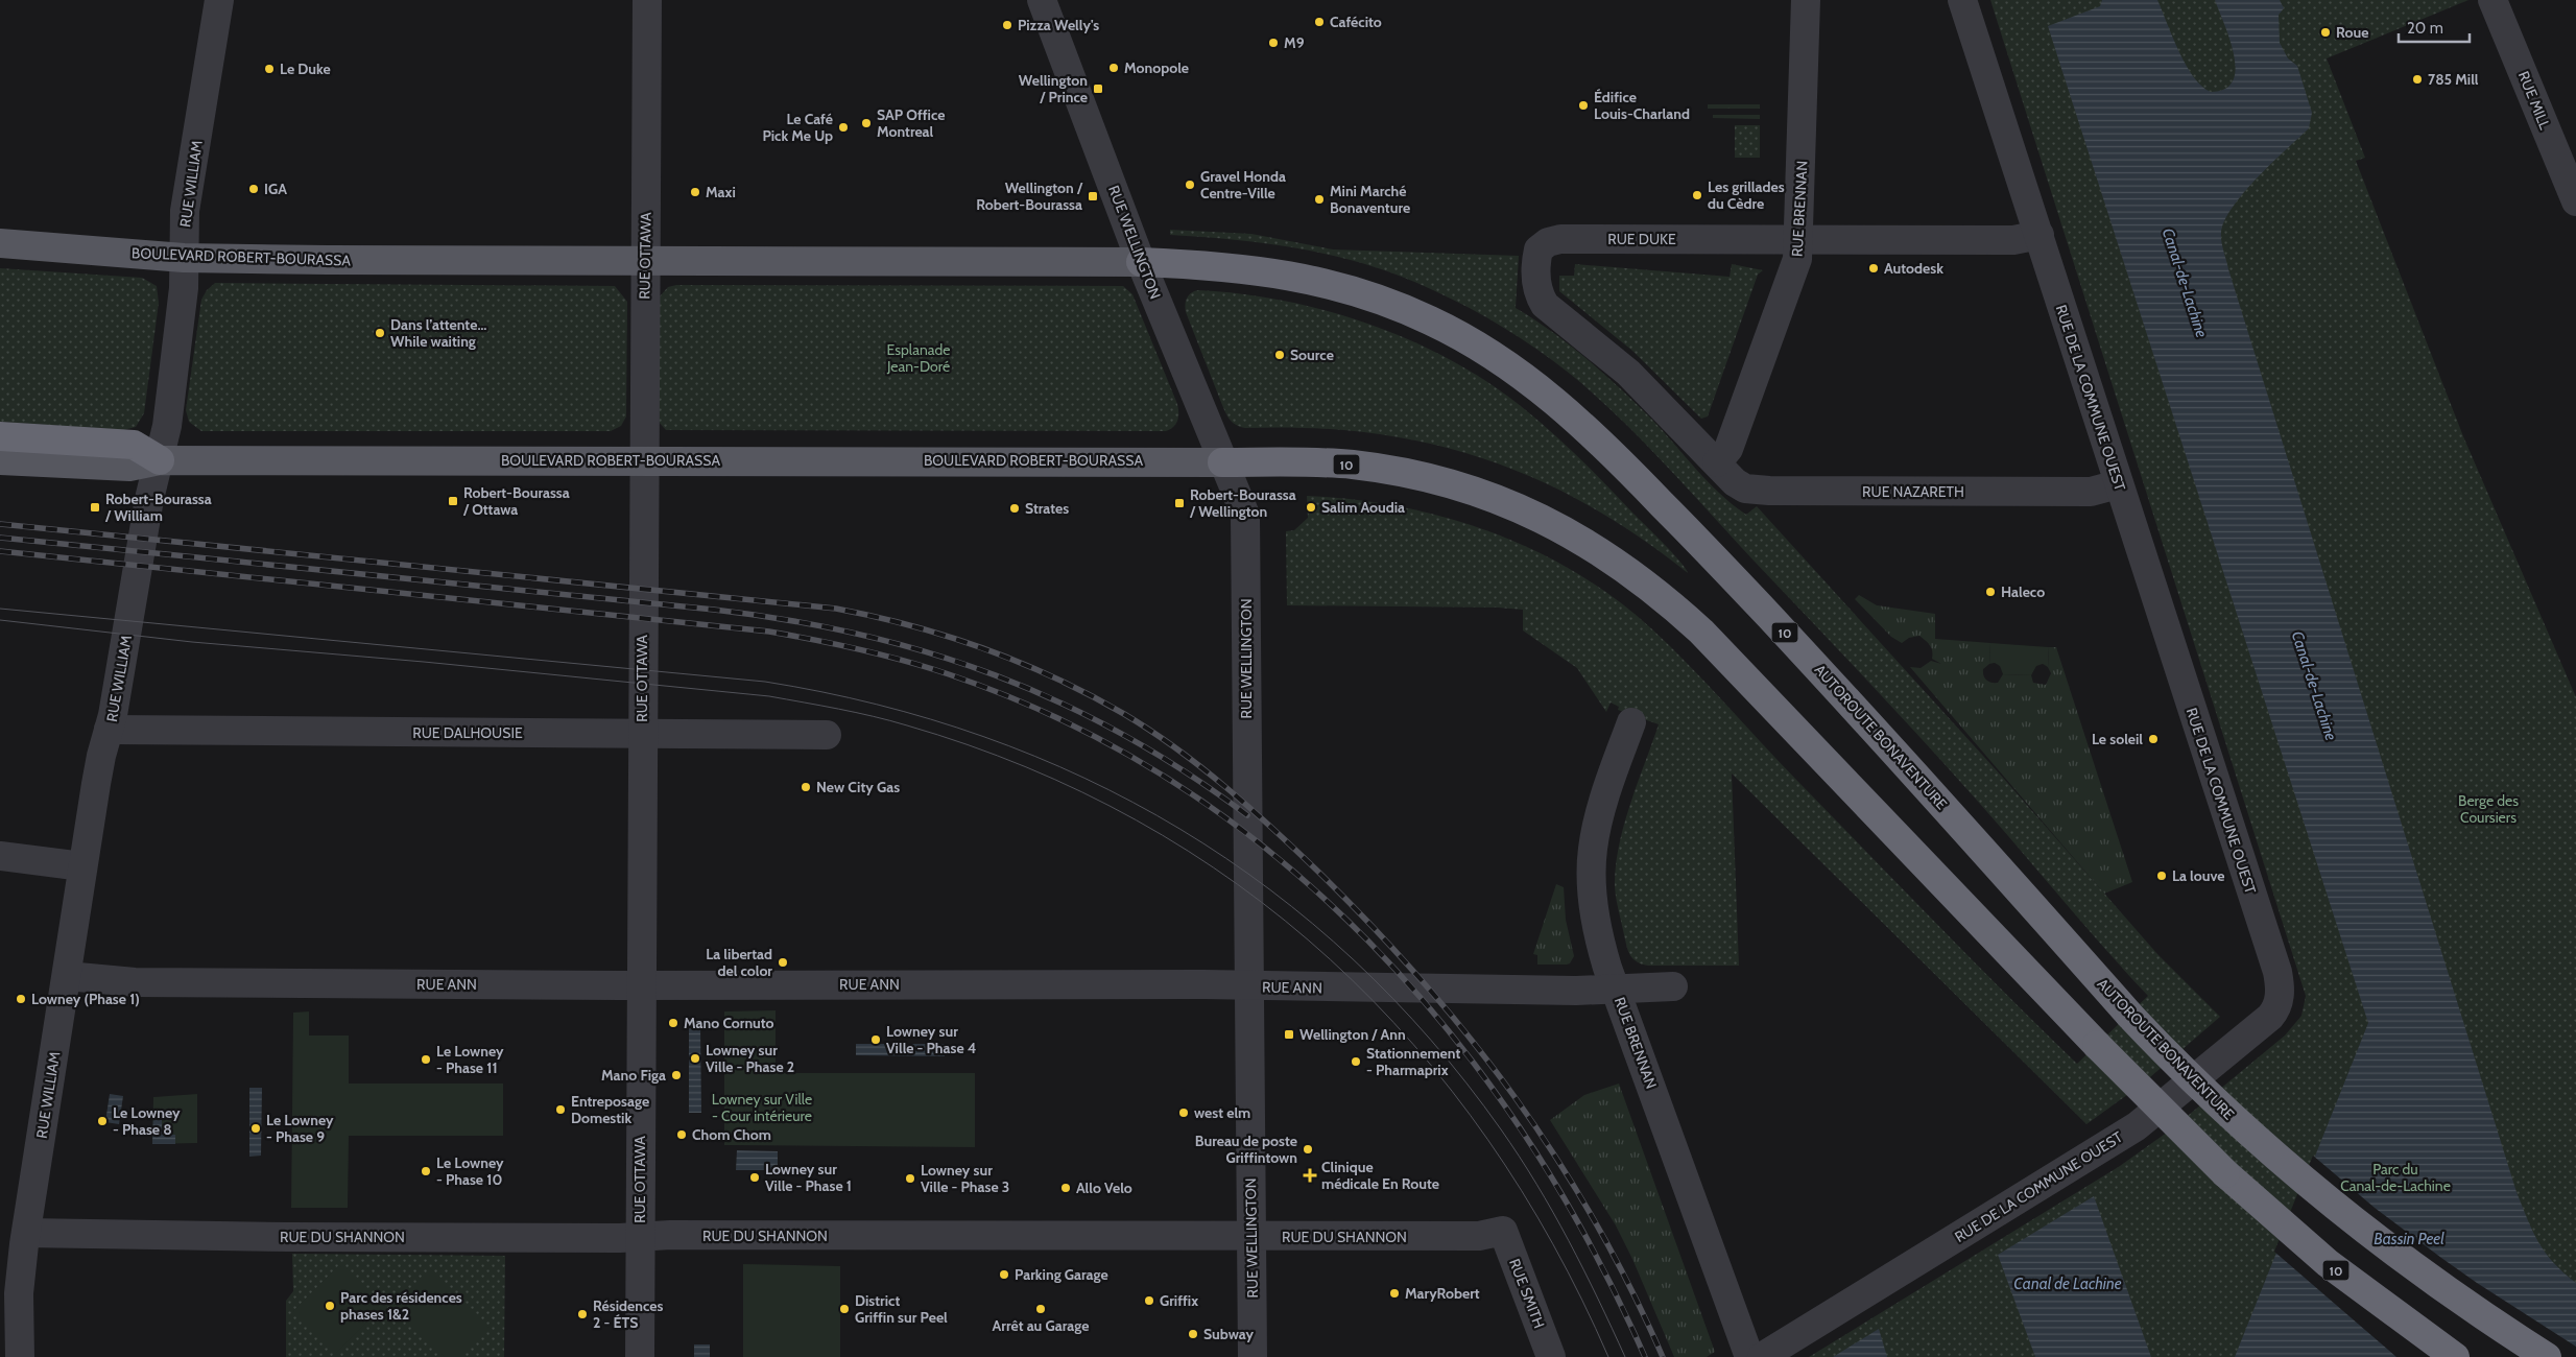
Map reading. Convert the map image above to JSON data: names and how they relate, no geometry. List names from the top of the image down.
{
  "streets": {
    "highway": ["10", "AUTOROUTE BONAVENTURE"],
    "main road": ["BOULEVARD ROBERT-BOURASSA"],
    "street": [
      "RUE MILL",
      "RUE WILLIAM",
      "RUE BRENNAN",
      "RUE DUKE",
      "RUE WELLINGTON",
      "RUE OTTAWA",
      "RUE DE LA COMMUNE OUEST",
      "RUE NAZARETH",
      "RUE DALHOUSIE",
      "RUE ANN",
      "RUE DU SHANNON",
      "RUE SMITH"
    ]
  },
  "crossings": [
    ["RUE WILLIAM", "BOULEVARD ROBERT-BOURASSA"],
    ["RUE WILLIAM", "RUE DALHOUSIE"],
    ["RUE WILLIAM", "RUE ANN"],
    ["RUE WILLIAM", "RUE DU SHANNON"],
    ["RUE BRENNAN", "RUE DUKE"],
    ["RUE BRENNAN", "RUE NAZARETH"],
    ["RUE BRENNAN", "RUE ANN"],
    ["RUE DUKE", "RUE DE LA COMMUNE OUEST"],
    ["RUE DUKE", "RUE NAZARETH"],
    ["RUE WELLINGTON", "BOULEVARD ROBERT-BOURASSA"],
    ["RUE WELLINGTON", "10"],
    ["RUE WELLINGTON", "AUTOROUTE BONAVENTURE"],
    ["RUE WELLINGTON", "RUE ANN"],
    ["RUE WELLINGTON", "RUE DU SHANNON"],
    ["RUE OTTAWA", "BOULEVARD ROBERT-BOURASSA"],
    ["RUE OTTAWA", "RUE DALHOUSIE"],
    ["RUE OTTAWA", "RUE ANN"],
    ["RUE OTTAWA", "RUE DU SHANNON"],
    ["BOULEVARD ROBERT-BOURASSA", "10"],
    ["BOULEVARD ROBERT-BOURASSA", "AUTOROUTE BONAVENTURE"],
    ["RUE DE LA COMMUNE OUEST", "RUE NAZARETH"],
    ["RUE DU SHANNON", "RUE SMITH"]
  ],
  "water": ["Canal-de-Lachine", "Bassin Peel", "Canal de Lachine"],
  "parks": [
    "Esplanade Jean-Doré",
    "Berge des Coursiers",
    "Lowney sur Ville - Cour intérieure",
    "Parc du Canal-de-Lachine"
  ],
  "places": {
    "other": [
      "Cafécito",
      "Pizza Welly's",
      "Roue",
      "M9",
      "Monopole",
      "Le Duke",
      "785 Mill",
      "Édifice Louis-Charland",
      "SAP Office Montreal",
      "Le Café Pick Me Up",
      "Gravel Honda Centre-Ville",
      "IGA",
      "Maxi",
      "Les grillades du Cèdre",
      "Mini Marché Bonaventure",
      "Autodesk",
      "Dans l’attente… While waiting",
      "Source",
      "Salim Aoudia",
      "Strates",
      "Haleco",
      "Le soleil",
      "New City Gas",
      "La louve",
      "La libertad del color",
      "Lowney (Phase 1)",
      "Mano Cornuto",
      "Lowney sur Ville - Phase 4",
      "Lowney sur Ville - Phase 2",
      "Le Lowney - Phase 11",
      "Stationnement - Pharmaprix",
      "Mano Figa",
      "Entreposage Domestik",
      "west elm",
      "Le Lowney - Phase 8",
      "Le Lowney - Phase 9",
      "Chom Chom",
      "Bureau de poste Griffintown",
      "Le Lowney - Phase 10",
      "Lowney sur Ville - Phase 1",
      "Lowney sur Ville - Phase 3",
      "Allo Velo",
      "Parking Garage",
      "MaryRobert",
      "Griffix",
      "Parc des résidences phases 1&2",
      "District Griffin sur Peel",
      "Arrêt au Garage",
      "Résidences 2 - ÉTS",
      "Subway"
    ],
    "transit": [
      "Wellington / Prince",
      "Wellington / Robert-Bourassa",
      "Robert-Bourassa / Ottawa",
      "Robert-Bourassa / Wellington",
      "Robert-Bourassa / William",
      "Wellington / Ann"
    ],
    "health": ["Clinique médicale En Route"]
  },
  "scale_bar": "20 m"
}
